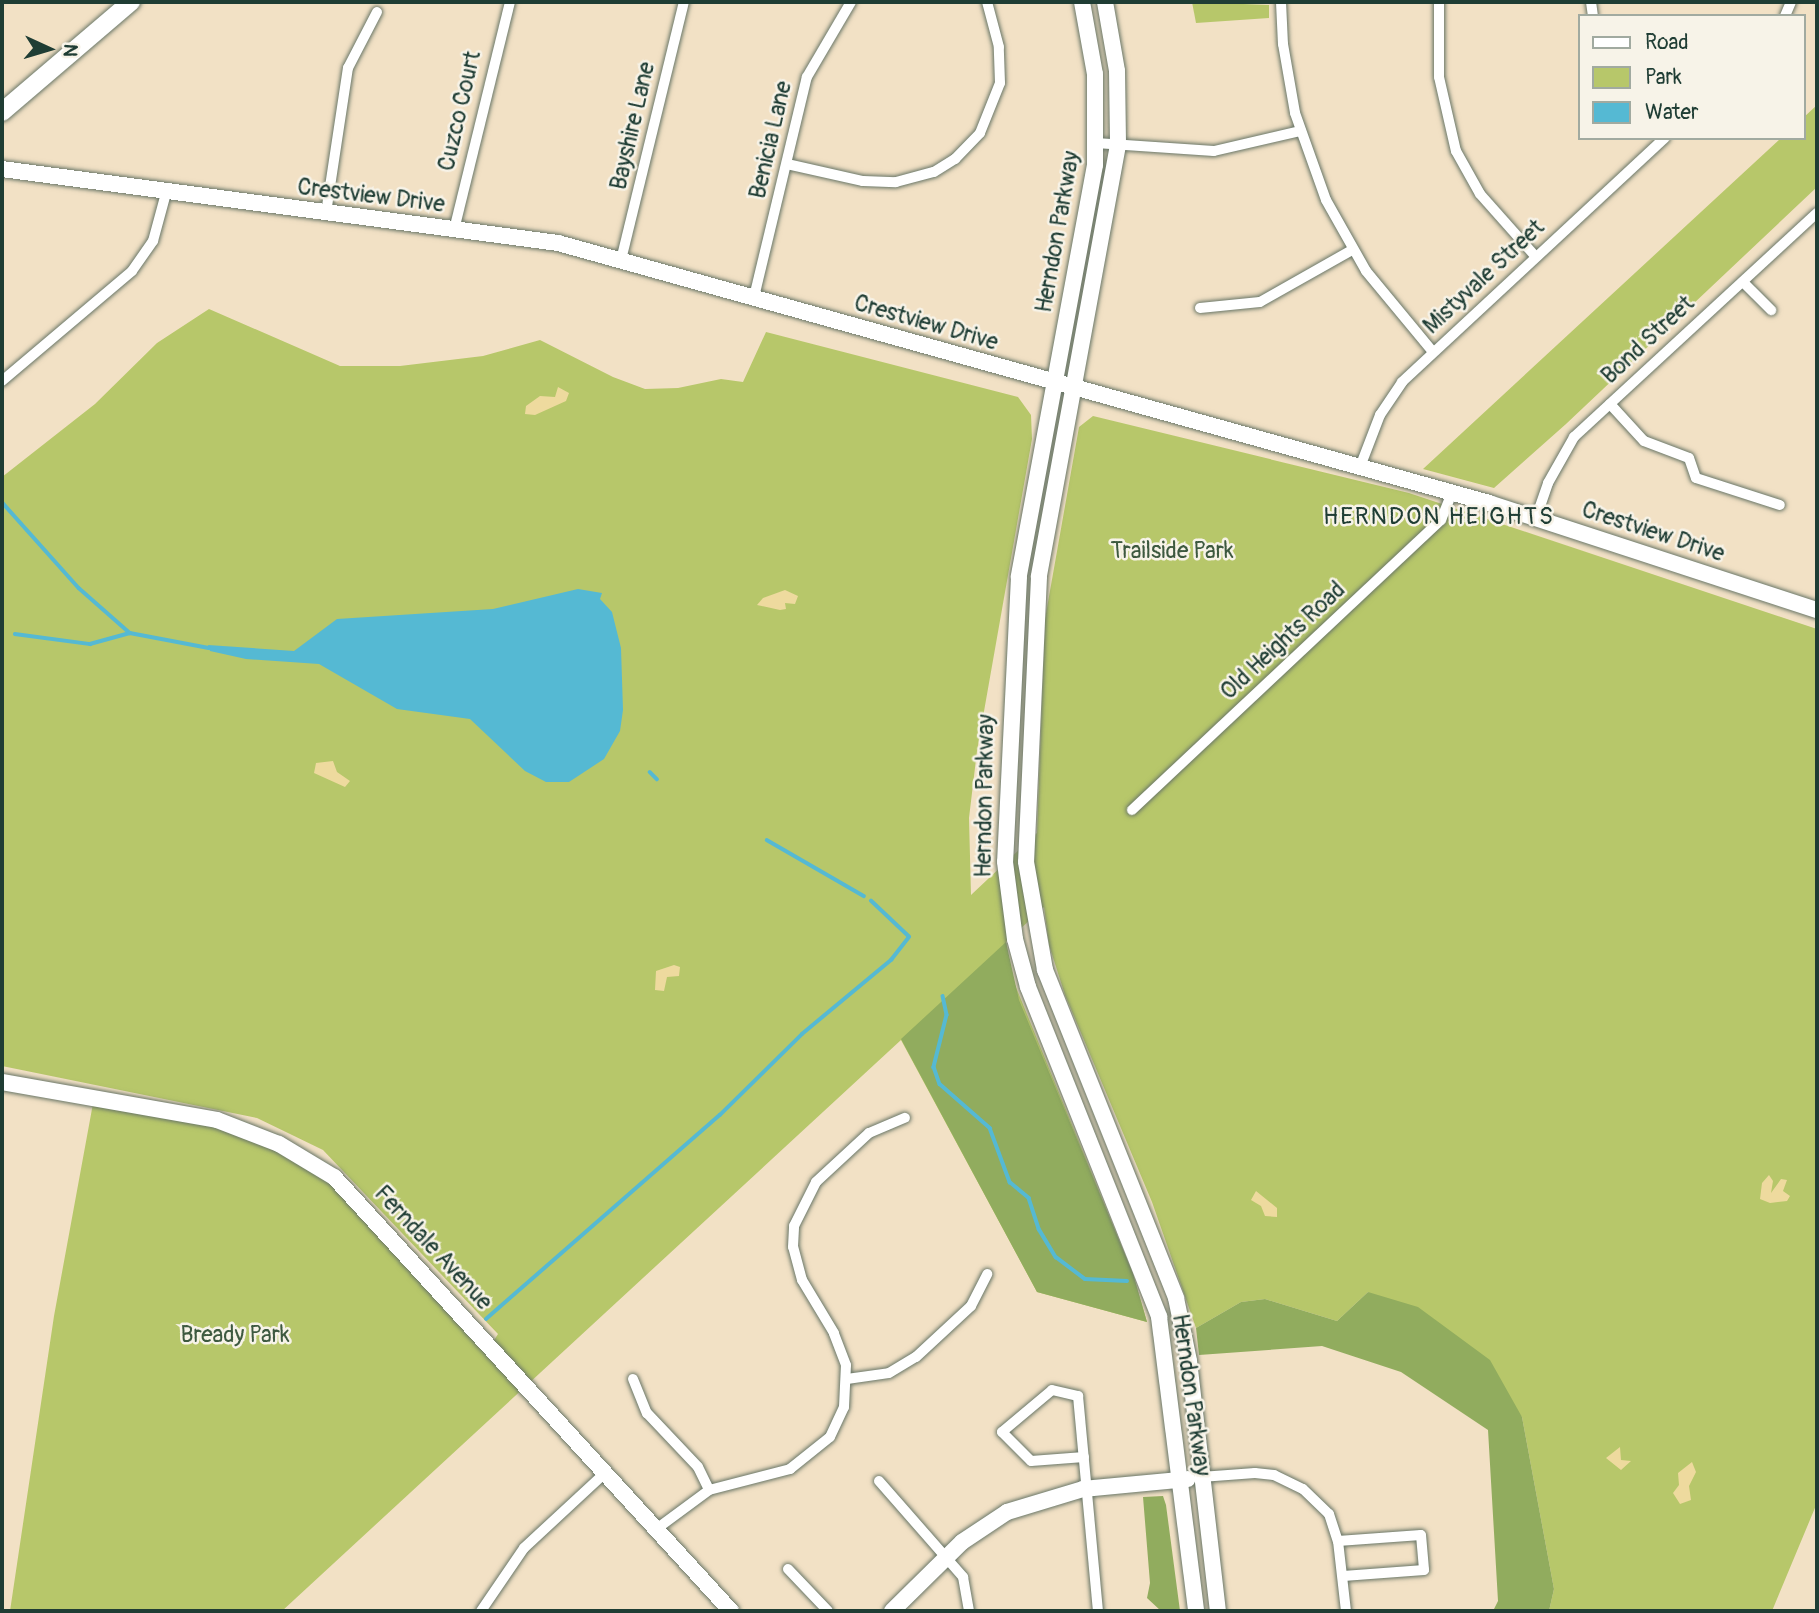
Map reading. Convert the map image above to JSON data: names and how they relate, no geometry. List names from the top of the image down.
{
  "streets": {
    "main road": ["Crestview Drive", "Herndon Parkway", "Ferndale Avenue"],
    "street": [
      "Cuzco Court",
      "Bayshire Lane",
      "Benicia Lane",
      "Mistyvale Street",
      "Bond Street",
      "Old Heights Road"
    ]
  },
  "crossings": [
    ["Cuzco Court", "Crestview Drive"],
    ["Bayshire Lane", "Crestview Drive"],
    ["Benicia Lane", "Crestview Drive"],
    ["Crestview Drive", "Herndon Parkway"],
    ["Crestview Drive", "Mistyvale Street"],
    ["Crestview Drive", "Bond Street"],
    ["Crestview Drive", "Old Heights Road"]
  ],
  "districts": ["HERNDON HEIGHTS"],
  "parks": ["Trailside Park", "Bready Park"],
  "legend": ["Road", "Park", "Water"],
  "north": "right"
}
